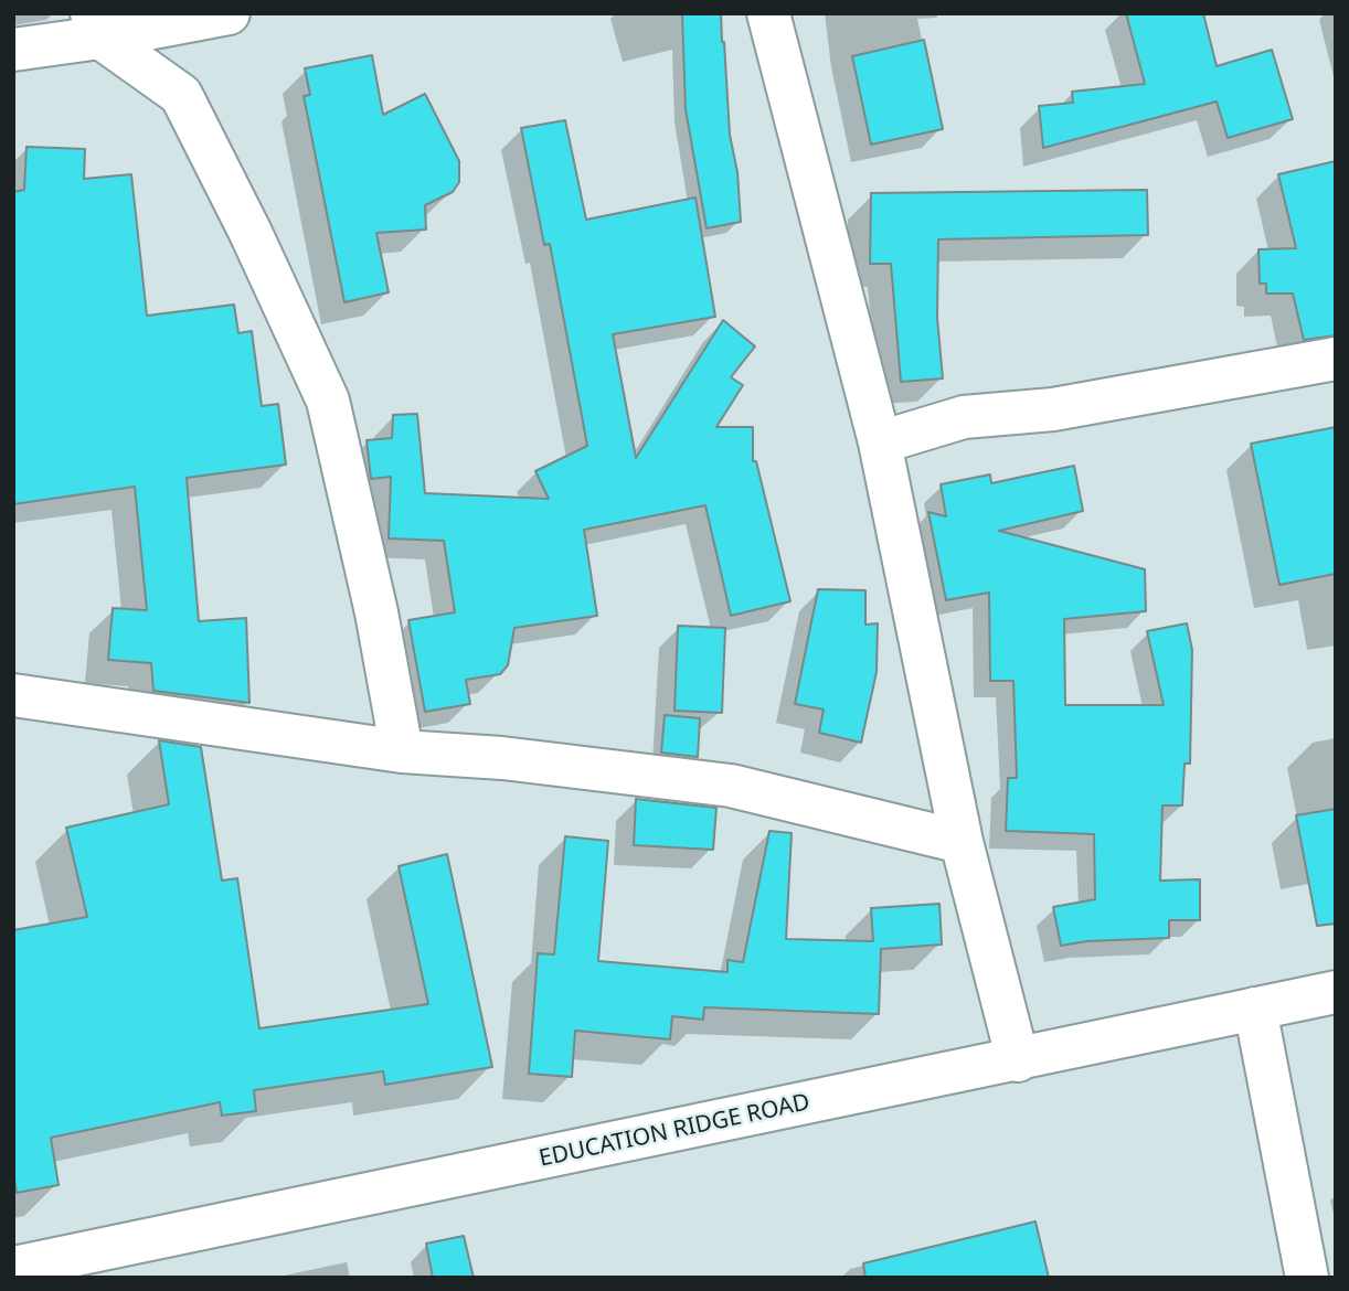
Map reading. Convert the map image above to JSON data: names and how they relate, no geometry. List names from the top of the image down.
{
  "streets": {
    "street": ["EDUCATION RIDGE ROAD"]
  }
}
